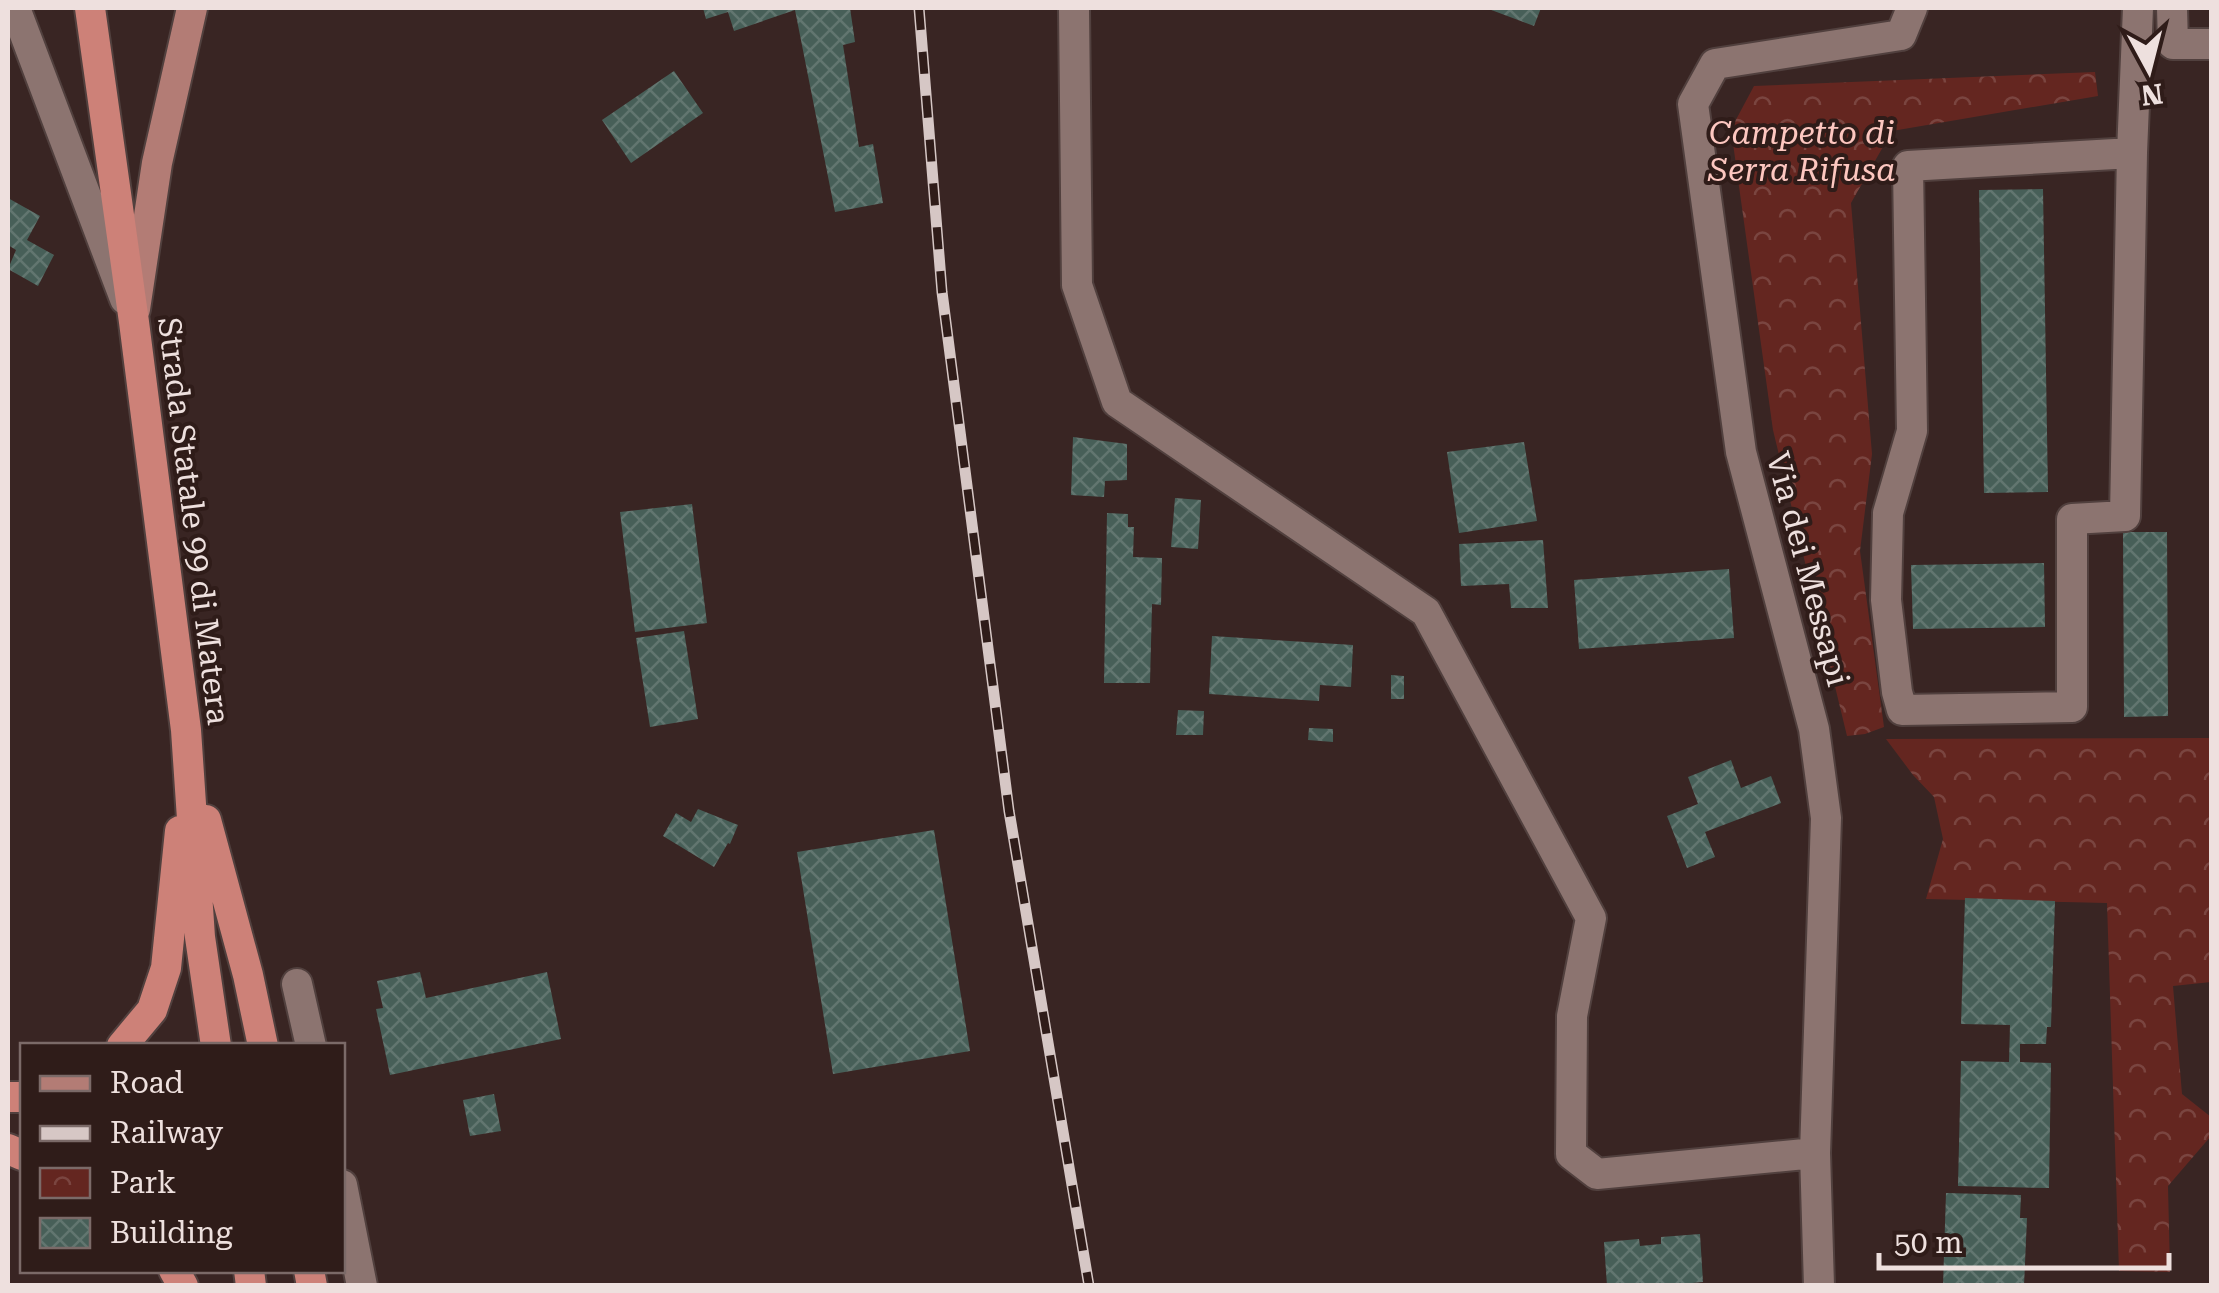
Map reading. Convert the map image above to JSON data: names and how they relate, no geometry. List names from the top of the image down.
{
  "streets": {
    "highway": ["Strada Statale 99 di Matera"],
    "street": ["Via dei Messapi"]
  },
  "parks": ["Campetto di Serra Rifusa"],
  "legend": [
    "Road",
    "Railway",
    "Park",
    "Building"
  ],
  "scale_bar": "50 m",
  "north": "bottom"
}
